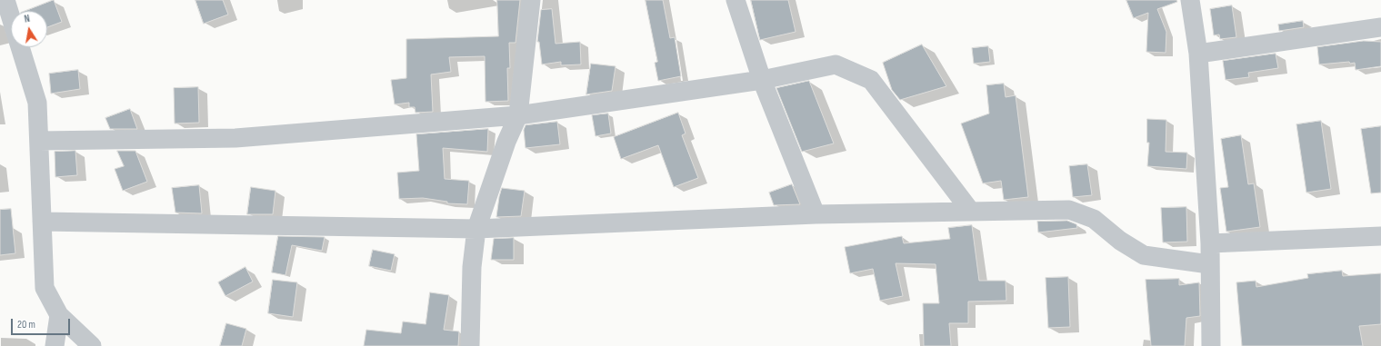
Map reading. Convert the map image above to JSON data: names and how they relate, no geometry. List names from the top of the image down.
{
  "scale_bar": "20 m",
  "north": "top"
}
